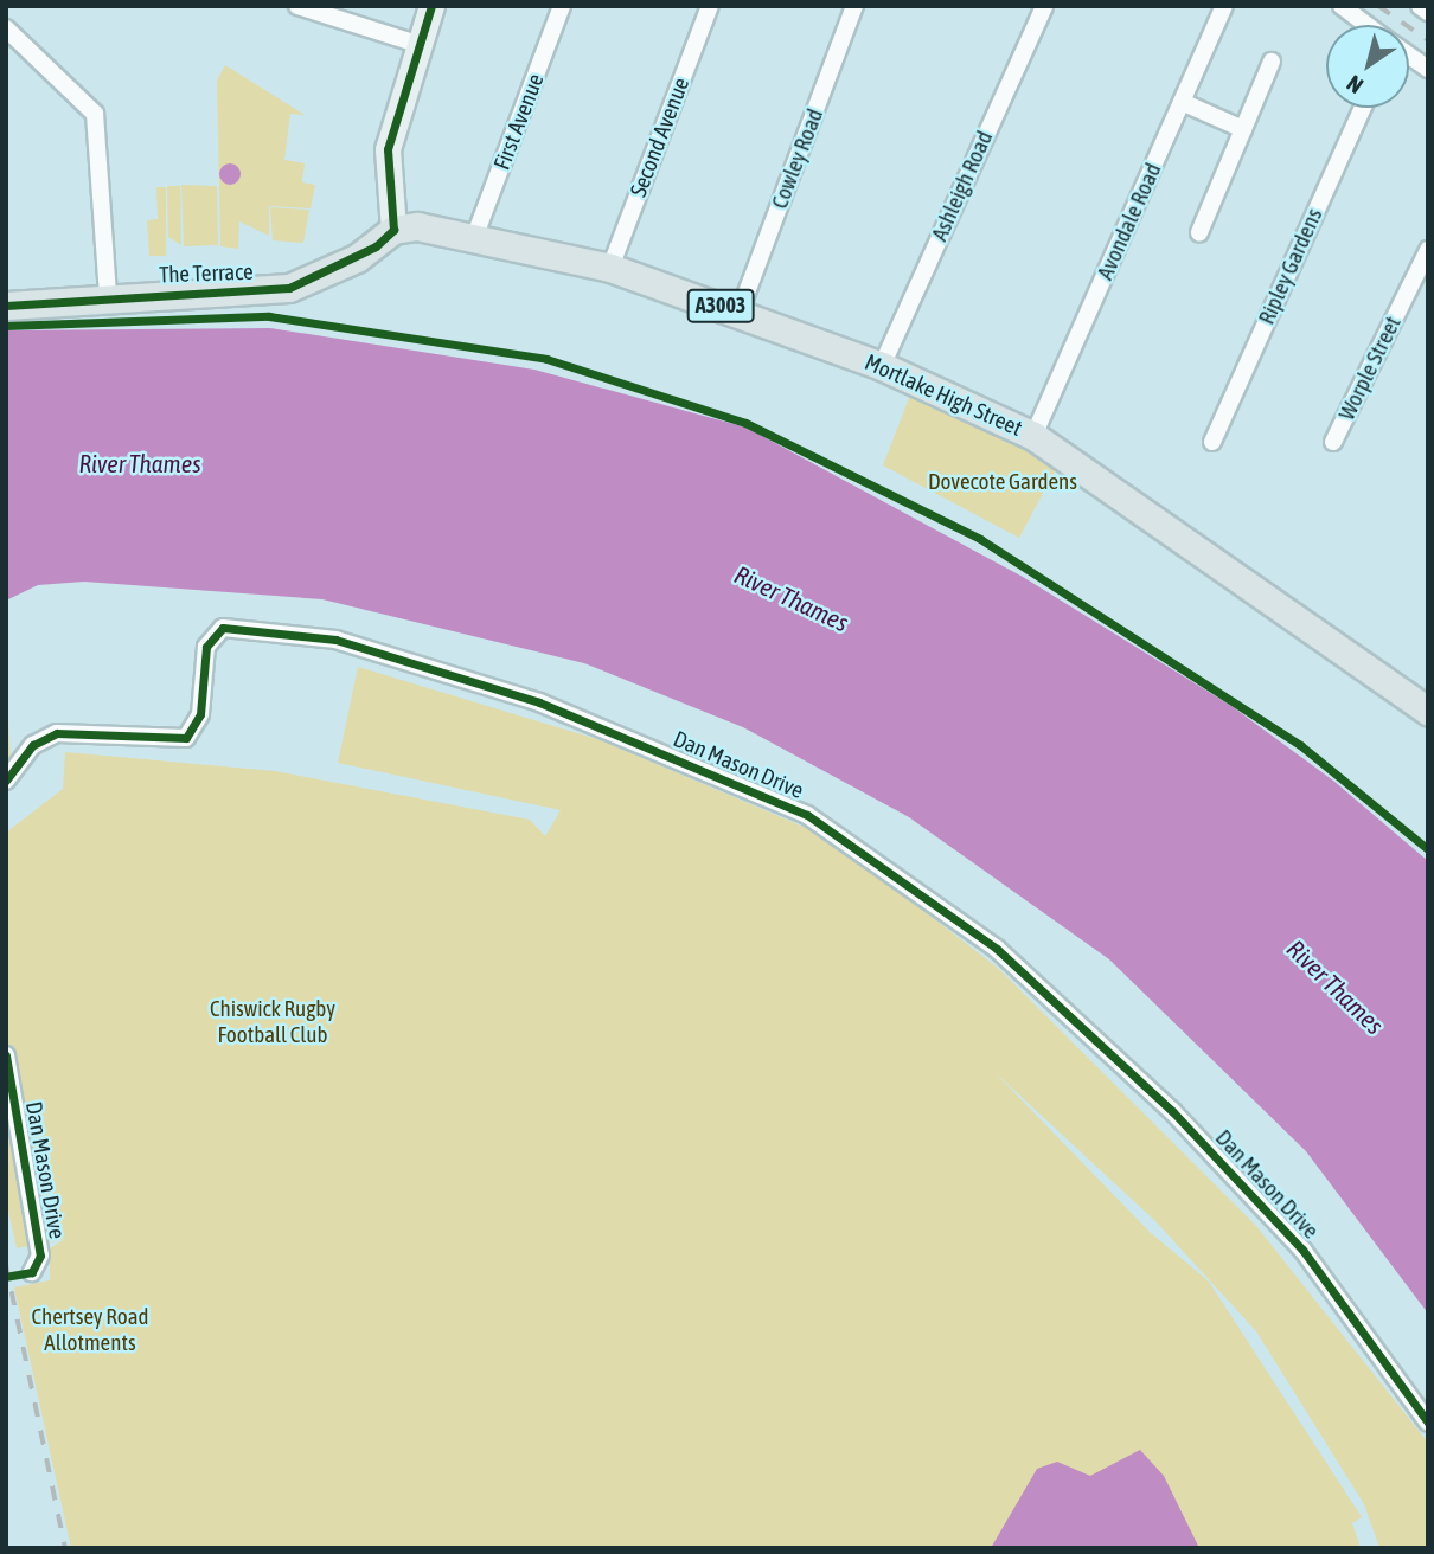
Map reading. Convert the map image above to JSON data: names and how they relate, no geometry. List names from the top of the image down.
{
  "streets": {
    "main road": ["The Terrace", "A3003", "Mortlake High Street"],
    "street": [
      "First Avenue",
      "Second Avenue",
      "Cowley Road",
      "Ashleigh Road",
      "Avondale Road",
      "Ripley Gardens",
      "Worple Street",
      "Dan Mason Drive"
    ]
  },
  "crossings": [
    ["First Avenue", "Mortlake High Street"],
    ["Second Avenue", "Mortlake High Street"],
    ["Cowley Road", "Mortlake High Street"],
    ["Ashleigh Road", "Mortlake High Street"],
    ["Avondale Road", "Mortlake High Street"],
    ["The Terrace", "Mortlake High Street"]
  ],
  "water": ["River Thames"],
  "parks": ["Dovecote Gardens", "Chiswick Rugby Football Club", "Chertsey Road Allotments"],
  "north": "bottom left"
}
